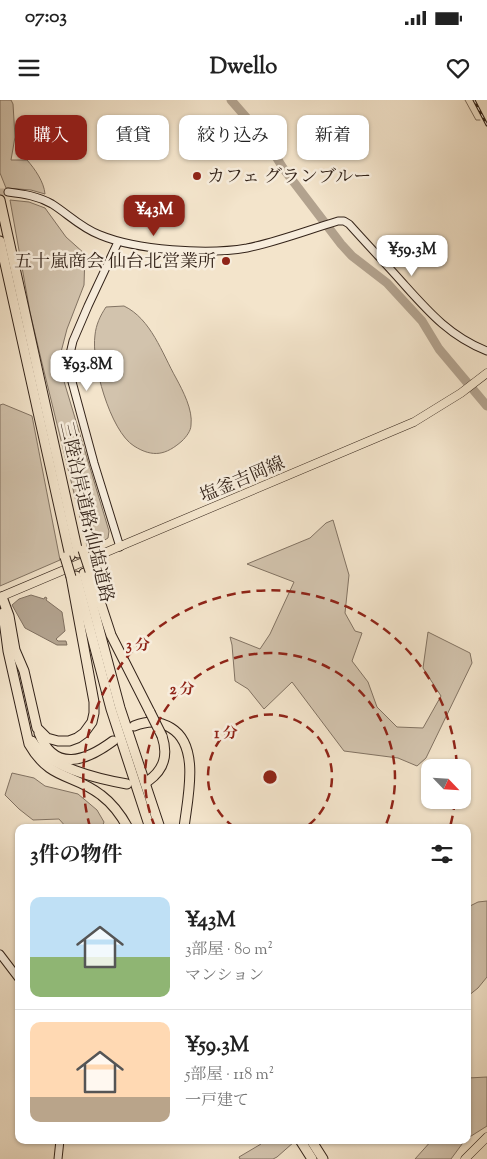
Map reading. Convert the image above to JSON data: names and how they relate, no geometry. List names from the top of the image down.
{
  "streets": {
    "highway": ["三陸沿岸道路;仙塩道路"],
    "main road": ["塩釜吉岡線"]
  },
  "places": ["カフェ グランブルー", "五十嵐商会 仙台北営業所"],
  "north": "bottom right",
  "page": {
    "status": "07:03",
    "header": "Dwello",
    "chip": [
      "購入",
      "賃貸",
      "絞り込み",
      "新着"
    ],
    "price": ["¥43M", "¥59.3M", "¥93.8M"],
    "heading": "3件の物件",
    "list": [
      {
        "name": "¥43M",
        "note": "3部屋 · 80 m² · マンション"
      },
      {
        "name": "¥59.3M",
        "note": "5部屋 · 118 m² · 一戸建て"
      }
    ]
  },
  "rings": ["3 分", "2 分", "1 分"]
}
